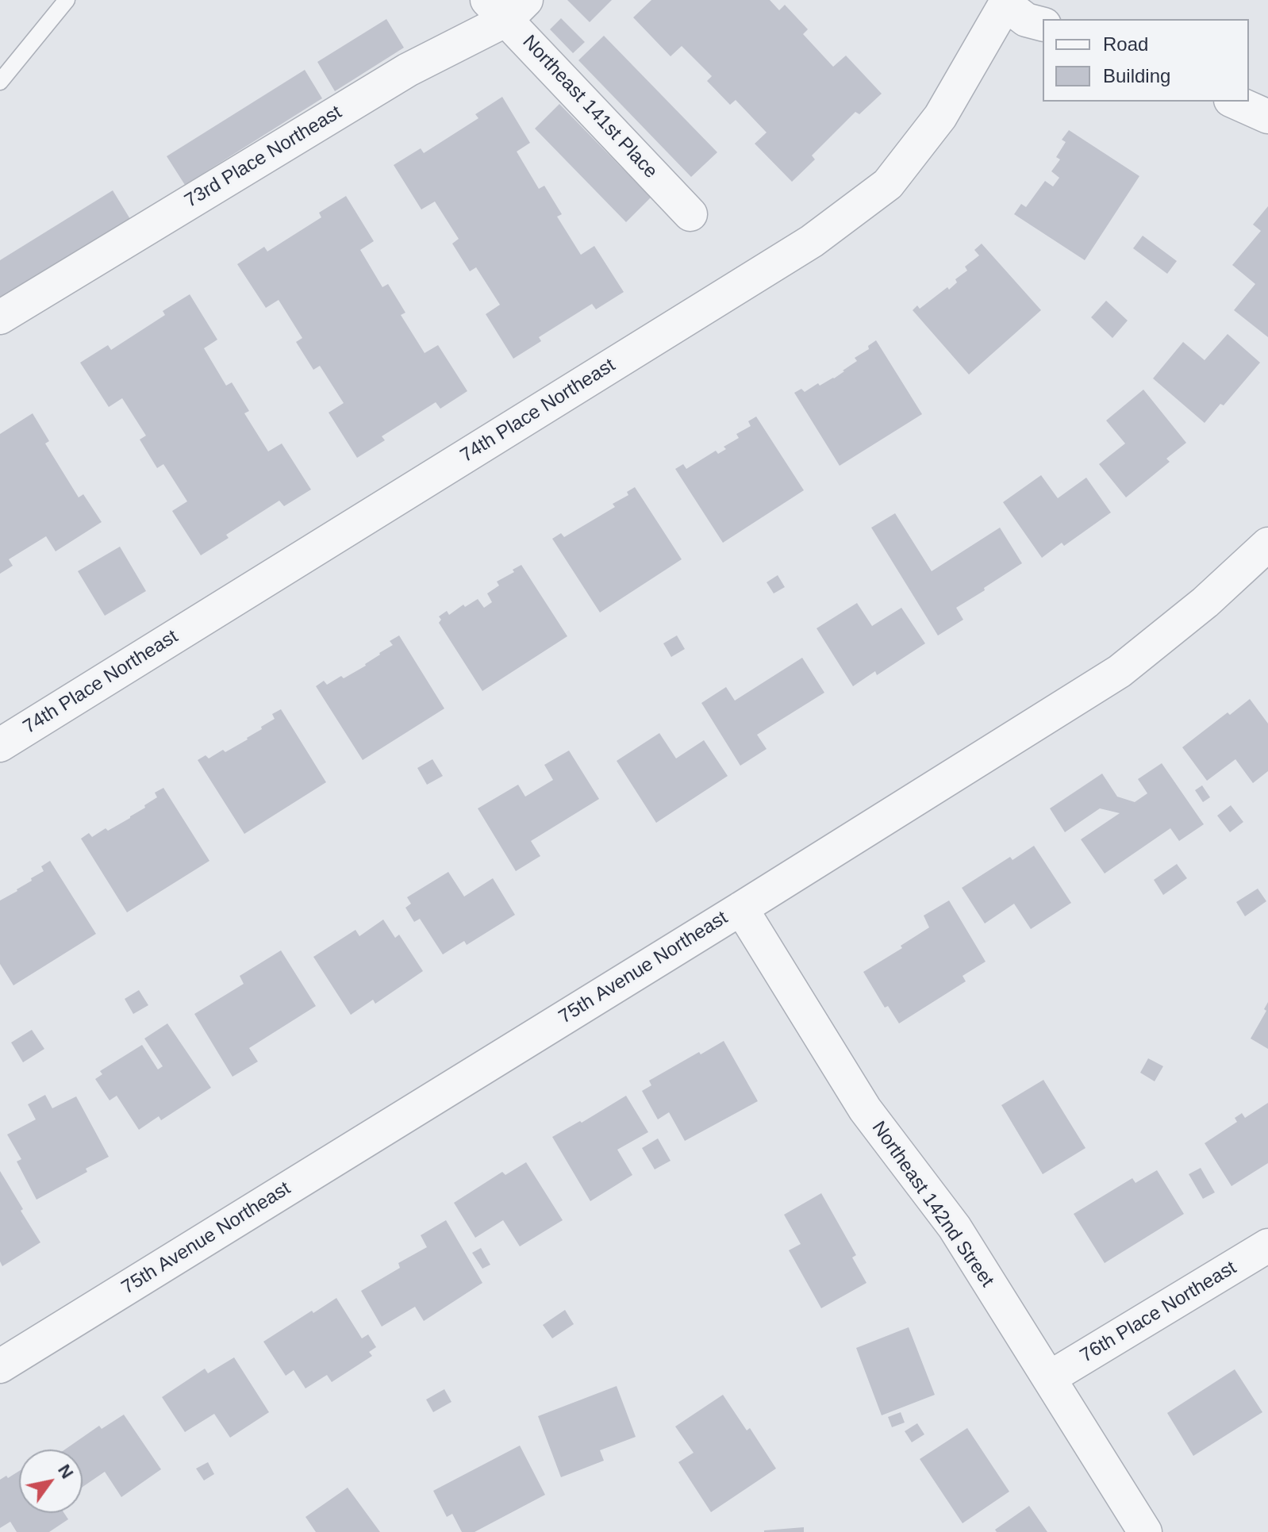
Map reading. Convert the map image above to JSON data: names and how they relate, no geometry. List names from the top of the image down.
{
  "streets": {
    "street": [
      "Northeast 141st Place",
      "73rd Place Northeast",
      "74th Place Northeast",
      "75th Avenue Northeast",
      "Northeast 142nd Street",
      "76th Place Northeast"
    ]
  },
  "crossings": [
    ["Northeast 141st Place", "73rd Place Northeast"],
    ["75th Avenue Northeast", "Northeast 142nd Street"],
    ["Northeast 142nd Street", "76th Place Northeast"]
  ],
  "legend": ["Road", "Building"],
  "north": "top right"
}
